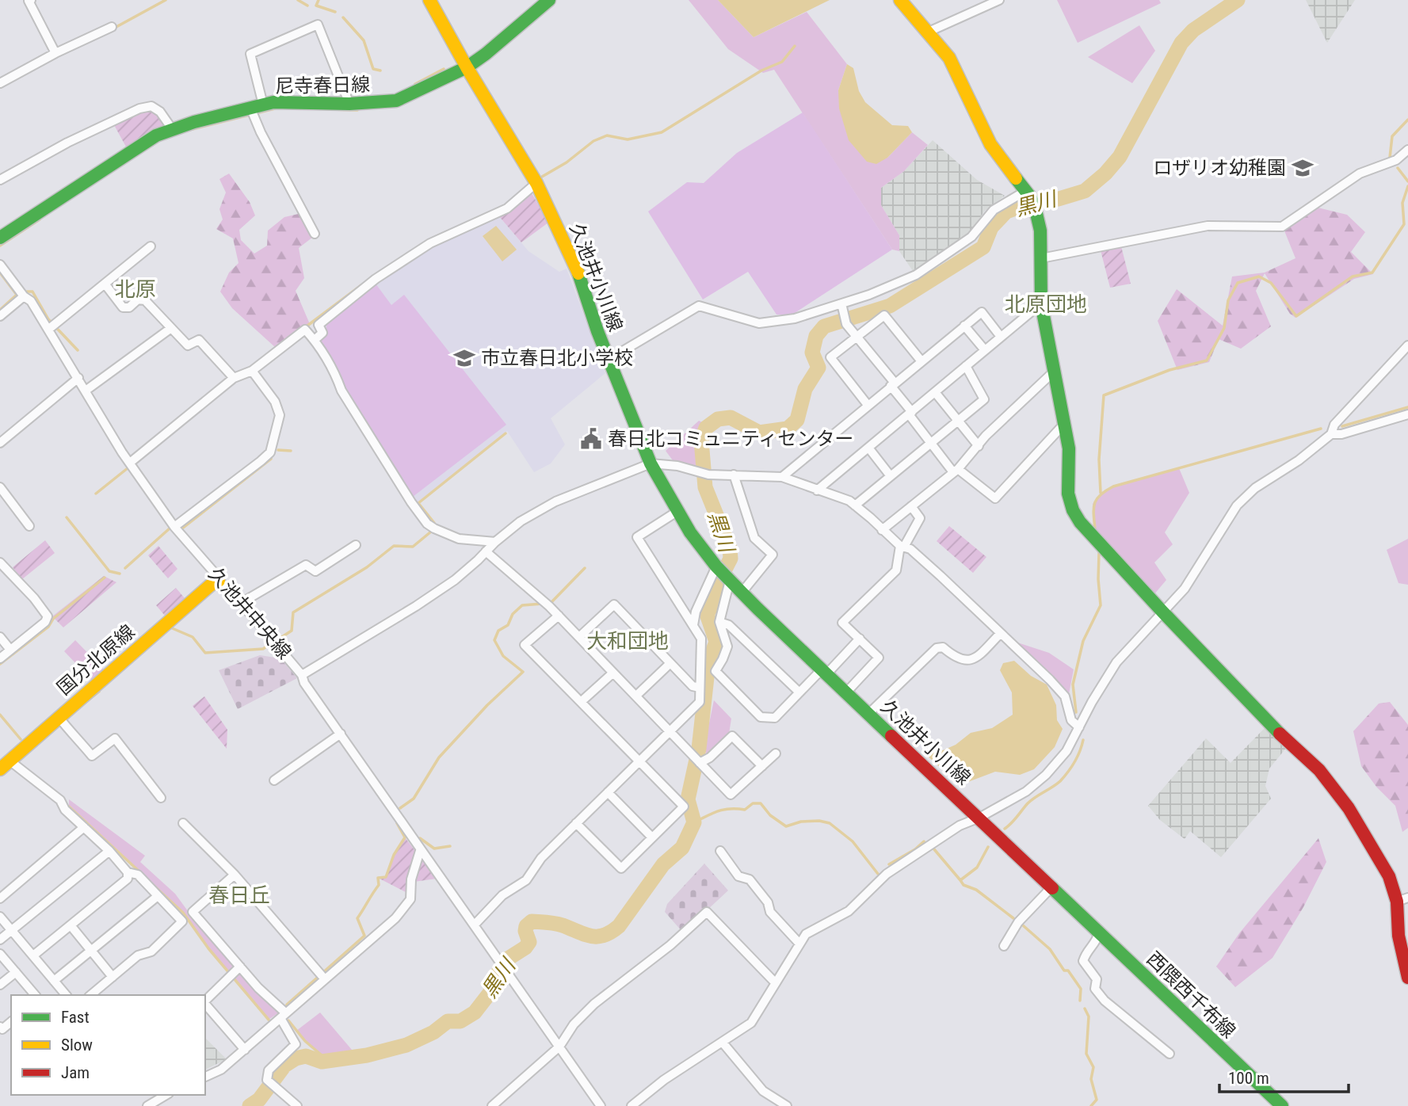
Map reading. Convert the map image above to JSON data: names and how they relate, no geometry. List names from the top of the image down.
{
  "streets": {
    "street": [
      "尼寺春日線",
      "久池井小川線",
      "久池井中央線",
      "国分北原線",
      "西隈西千布線"
    ]
  },
  "crossings": [
    ["尼寺春日線", "久池井小川線"],
    ["久池井小川線", "西隈西千布線"],
    ["久池井中央線", "国分北原線"]
  ],
  "districts": [
    "北原",
    "北原団地",
    "大和団地",
    "春日丘"
  ],
  "water": ["黒川"],
  "places": {
    "school or university": ["ロザリオ幼稚園", "市立春日北小学校"],
    "public building": ["春日北コミュニティセンター"]
  },
  "legend": ["Fast", "Slow", "Jam"],
  "scale_bar": "100 m"
}
